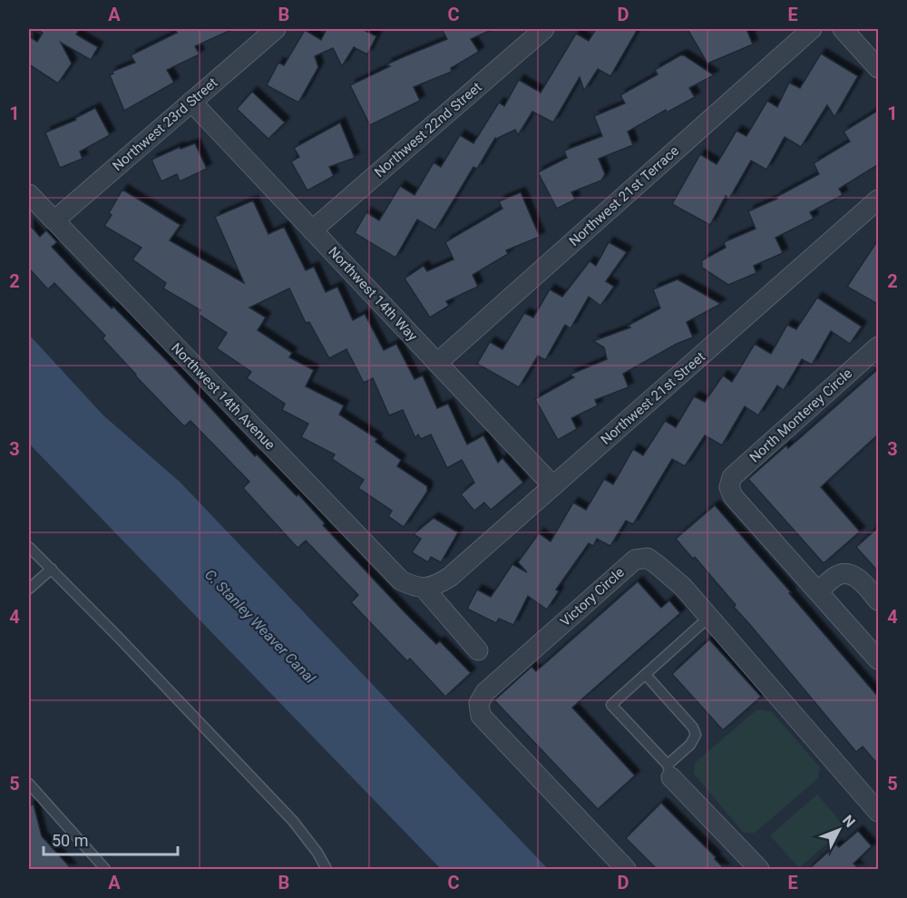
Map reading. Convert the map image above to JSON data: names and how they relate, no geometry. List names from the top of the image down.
{
  "streets": {
    "street": [
      "Northwest 23rd Street",
      "Northwest 22nd Street",
      "Northwest 21st Terrace",
      "Northwest 14th Way",
      "Northwest 14th Avenue",
      "Northwest 21st Street",
      "North Monterey Circle",
      "Victory Circle"
    ]
  },
  "crossings": [
    ["Northwest 23rd Street", "Northwest 14th Way"],
    ["Northwest 23rd Street", "Northwest 14th Avenue"],
    ["Northwest 22nd Street", "Northwest 14th Way"],
    ["Northwest 21st Terrace", "Northwest 14th Way"],
    ["Northwest 14th Way", "Northwest 21st Street"],
    ["Northwest 14th Avenue", "Northwest 21st Street"]
  ],
  "water": ["C. Stanley Weaver Canal"],
  "scale_bar": "50 m",
  "north": "top right",
  "grid": {
    "columns": [
      "A",
      "B",
      "C",
      "D",
      "E"
    ],
    "rows": [
      "1",
      "2",
      "3",
      "4",
      "5"
    ]
  }
}
